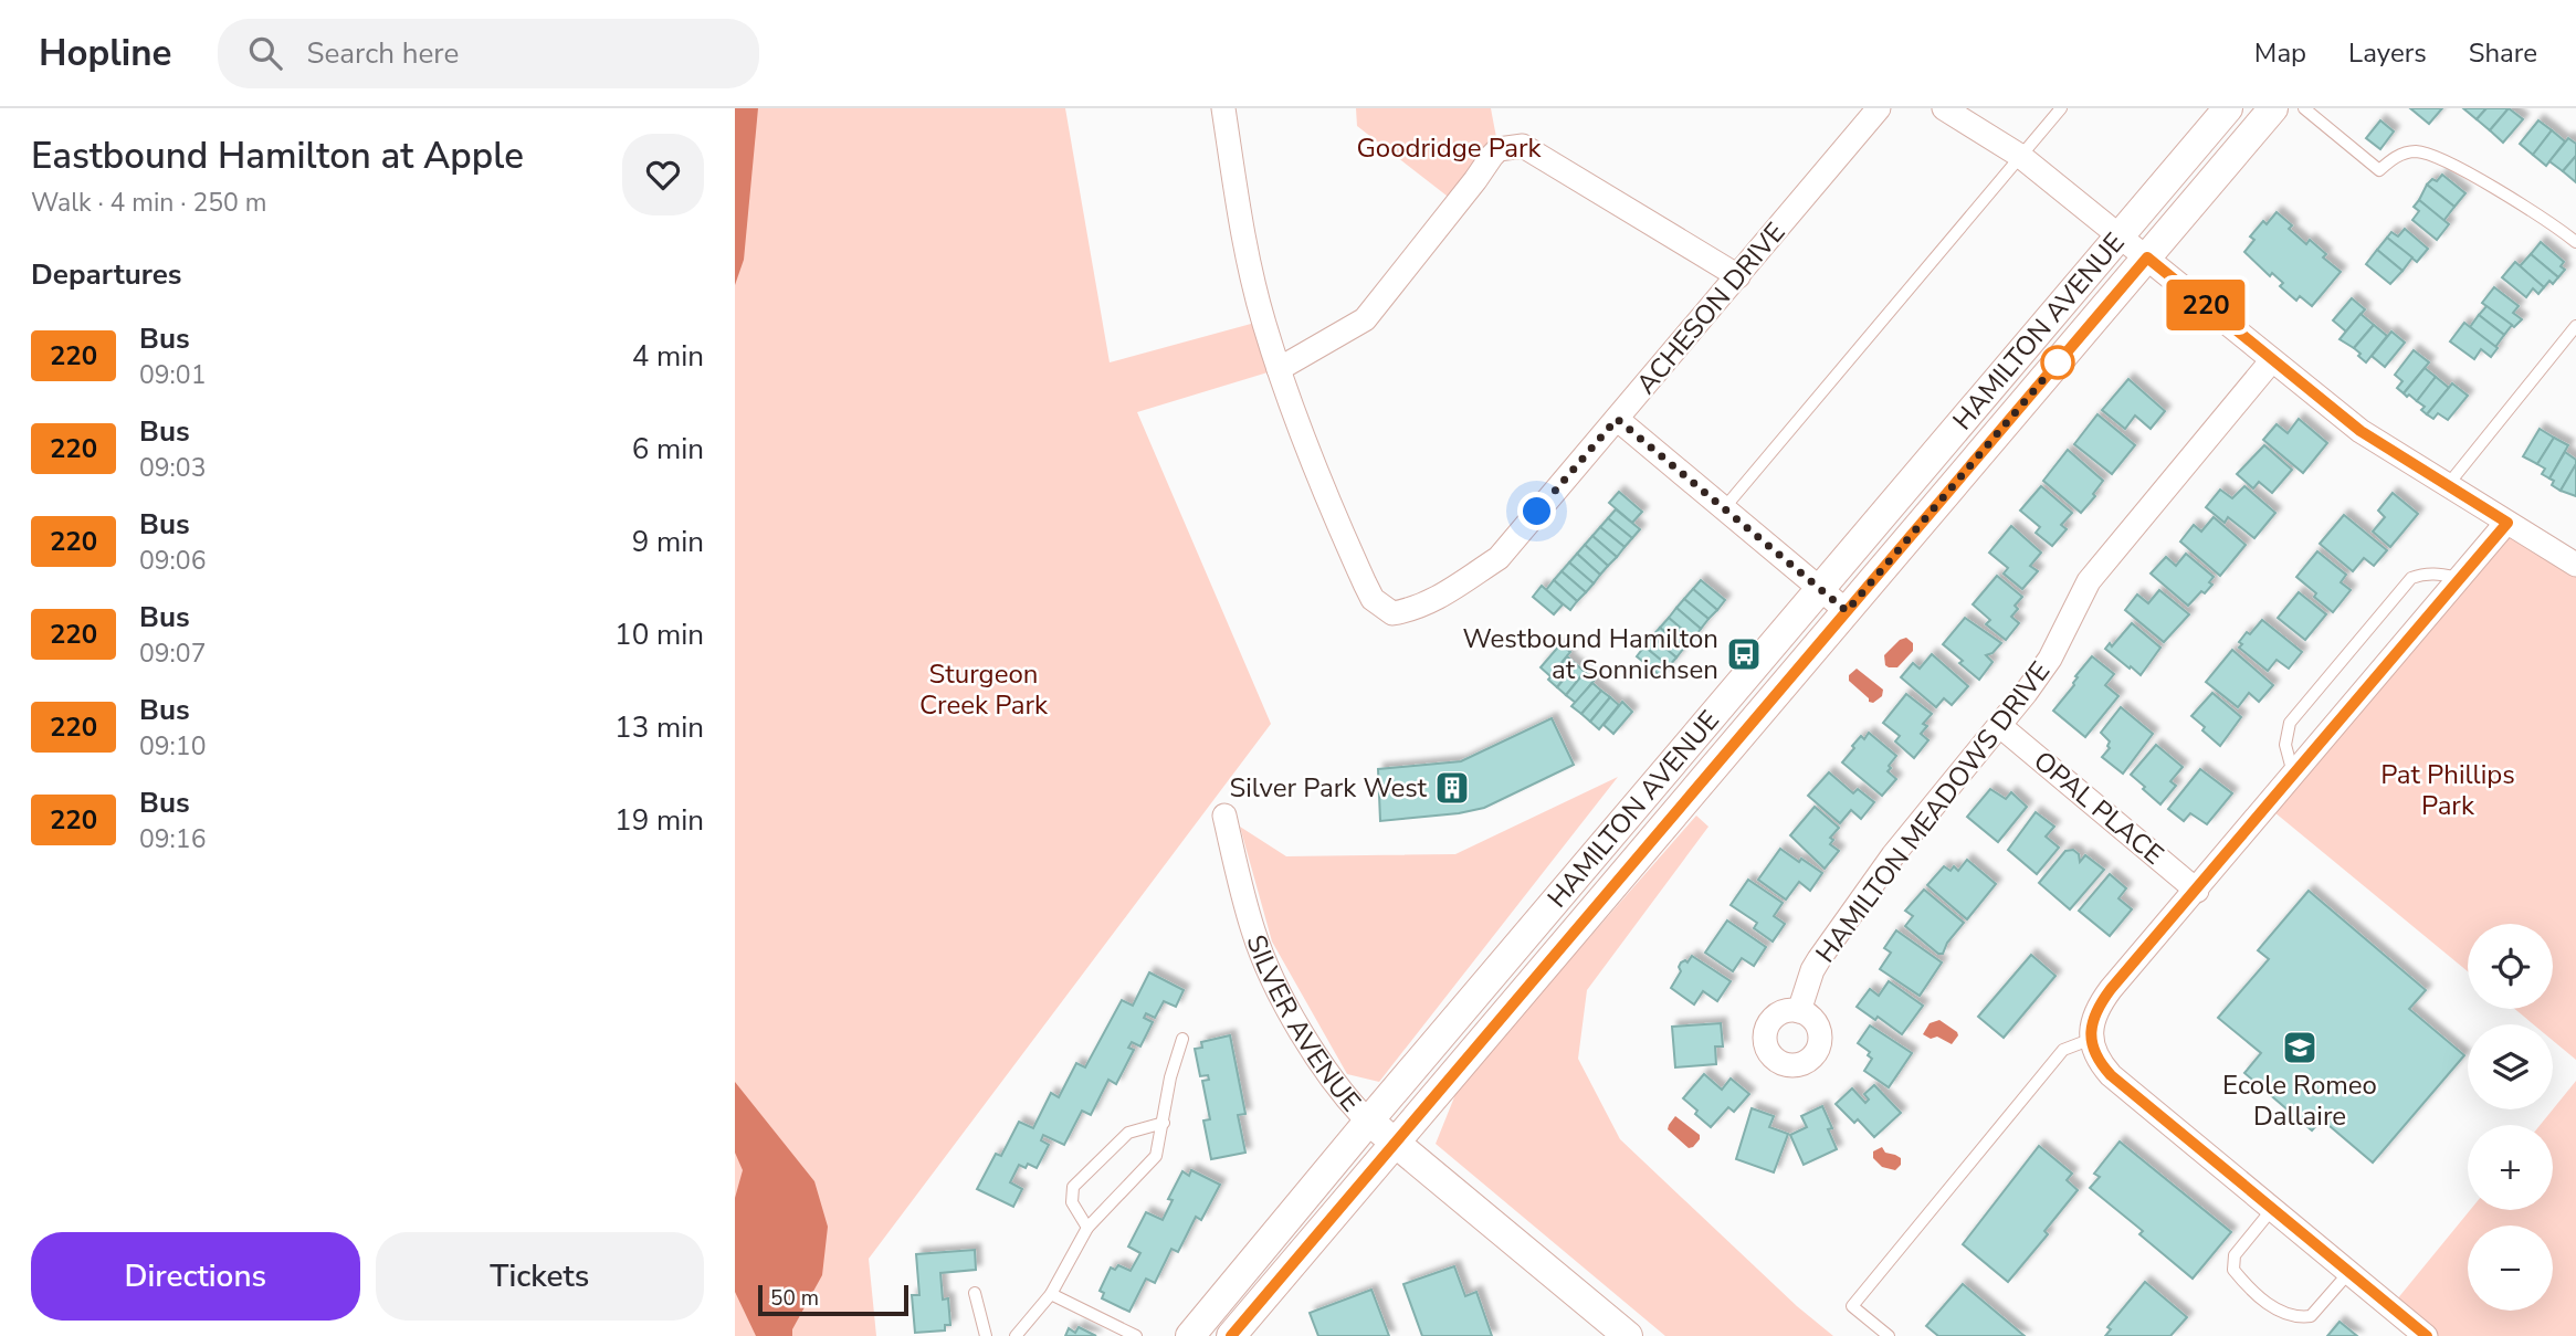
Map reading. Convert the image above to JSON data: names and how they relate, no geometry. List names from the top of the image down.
{
  "streets": {
    "street": [
      "ACHESON DRIVE",
      "HAMILTON AVENUE",
      "OPAL PLACE",
      "HAMILTON MEADOWS DRIVE",
      "SILVER AVENUE"
    ]
  },
  "crossings": [
    ["HAMILTON AVENUE", "SILVER AVENUE"],
    ["OPAL PLACE", "HAMILTON MEADOWS DRIVE"]
  ],
  "parks": ["Goodridge Park", "Sturgeon Creek Park", "Pat Phillips Park"],
  "places": {
    "bus stop": ["Westbound Hamilton at Sonnichsen"],
    "building": ["Silver Park West"],
    "school or university": ["Ecole Romeo Dallaire"]
  },
  "lines": ["bus line 220"],
  "scale_bar": "50 m",
  "page": {
    "header": "Hopline",
    "search": "Search here",
    "nav": ["Map", "Layers", "Share"],
    "heading": [
      ["Eastbound Hamilton at Apple", "Walk · 4 min · 250 m"],
      "Departures"
    ],
    "on_map": "220",
    "list": [
      {
        "mark": "220",
        "name": "Bus",
        "note": "09:01",
        "value": "4 min"
      },
      {
        "mark": "220",
        "name": "Bus",
        "note": "09:03",
        "value": "6 min"
      },
      {
        "mark": "220",
        "name": "Bus",
        "note": "09:06",
        "value": "9 min"
      },
      {
        "mark": "220",
        "name": "Bus",
        "note": "09:07",
        "value": "10 min"
      },
      {
        "mark": "220",
        "name": "Bus",
        "note": "09:10",
        "value": "13 min"
      },
      {
        "mark": "220",
        "name": "Bus",
        "note": "09:16",
        "value": "19 min"
      }
    ],
    "map_buttons": ["+", "−"],
    "buttons": ["Directions", "Tickets"],
    "scale": "50 m"
  }
}
